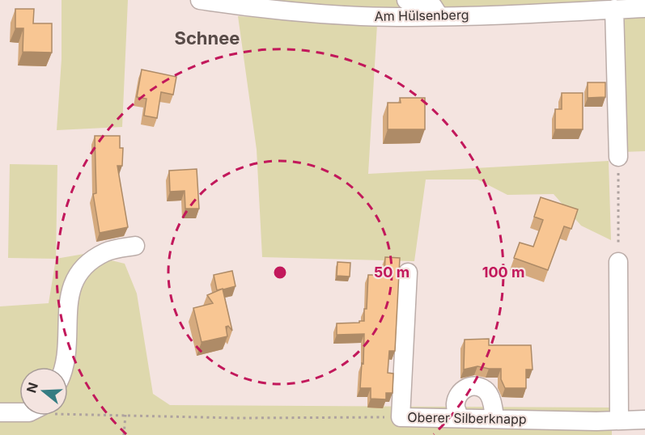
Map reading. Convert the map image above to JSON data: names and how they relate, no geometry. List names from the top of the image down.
{
  "streets": {
    "street": ["Am Hülsenberg", "Oberer Silberknapp"]
  },
  "districts": ["Schnee"],
  "north": "left",
  "rings": ["50 m", "100 m"]
}
